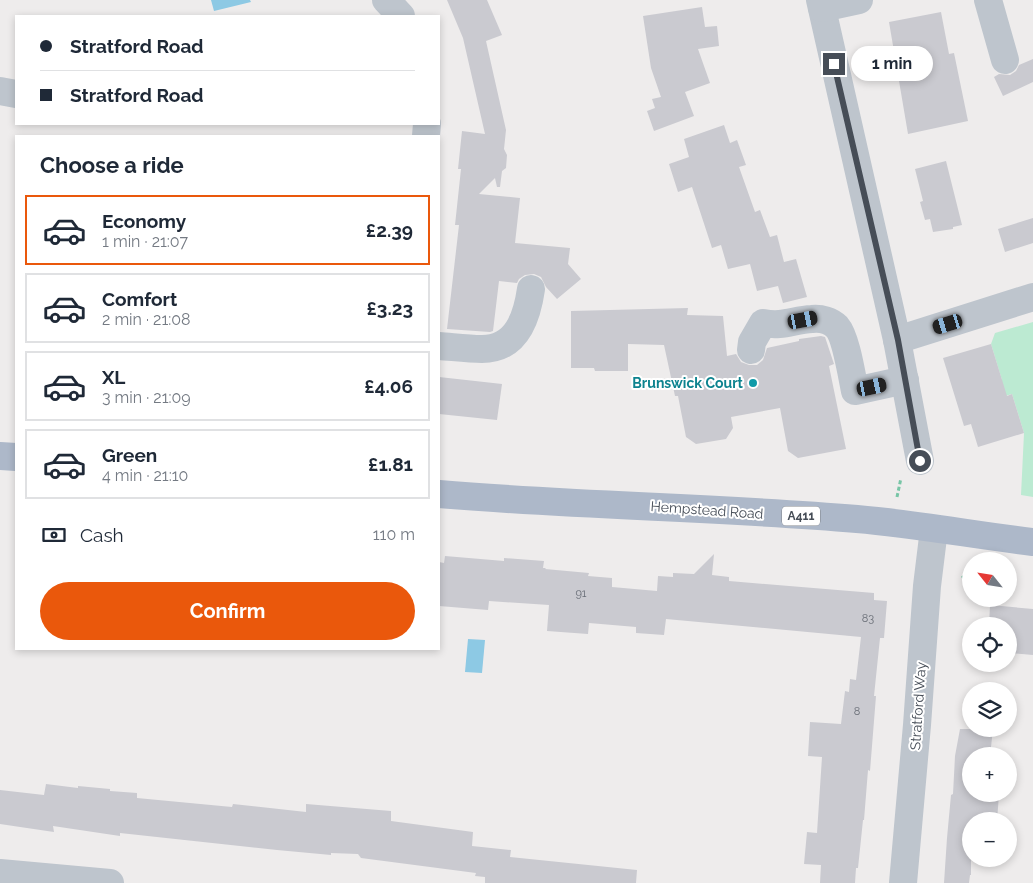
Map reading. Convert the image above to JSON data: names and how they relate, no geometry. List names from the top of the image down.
{
  "streets": {
    "main road": ["Hempstead Road", "A411"],
    "street": ["Stratford Way"]
  },
  "crossings": [
    ["Hempstead Road", "Stratford Way"]
  ],
  "places": ["Brunswick Court"],
  "house_numbers": ["91", "83", "8"],
  "north": "top left",
  "page": {
    "banner": ["Stratford Road", "Stratford Road"],
    "bubble": "1 min",
    "heading": "Choose a ride",
    "list": [
      {
        "name": "Economy",
        "note": "1 min · 21:07",
        "value": "£2.39"
      },
      {
        "name": "Comfort",
        "note": "2 min · 21:08",
        "value": "£3.23"
      },
      {
        "name": "XL",
        "note": "3 min · 21:09",
        "value": "£4.06"
      },
      {
        "name": "Green",
        "note": "4 min · 21:10",
        "value": "£1.81"
      }
    ],
    "pay": ["Cash", "110 m"],
    "map_buttons": ["+", "−"],
    "buttons": "Confirm"
  }
}
